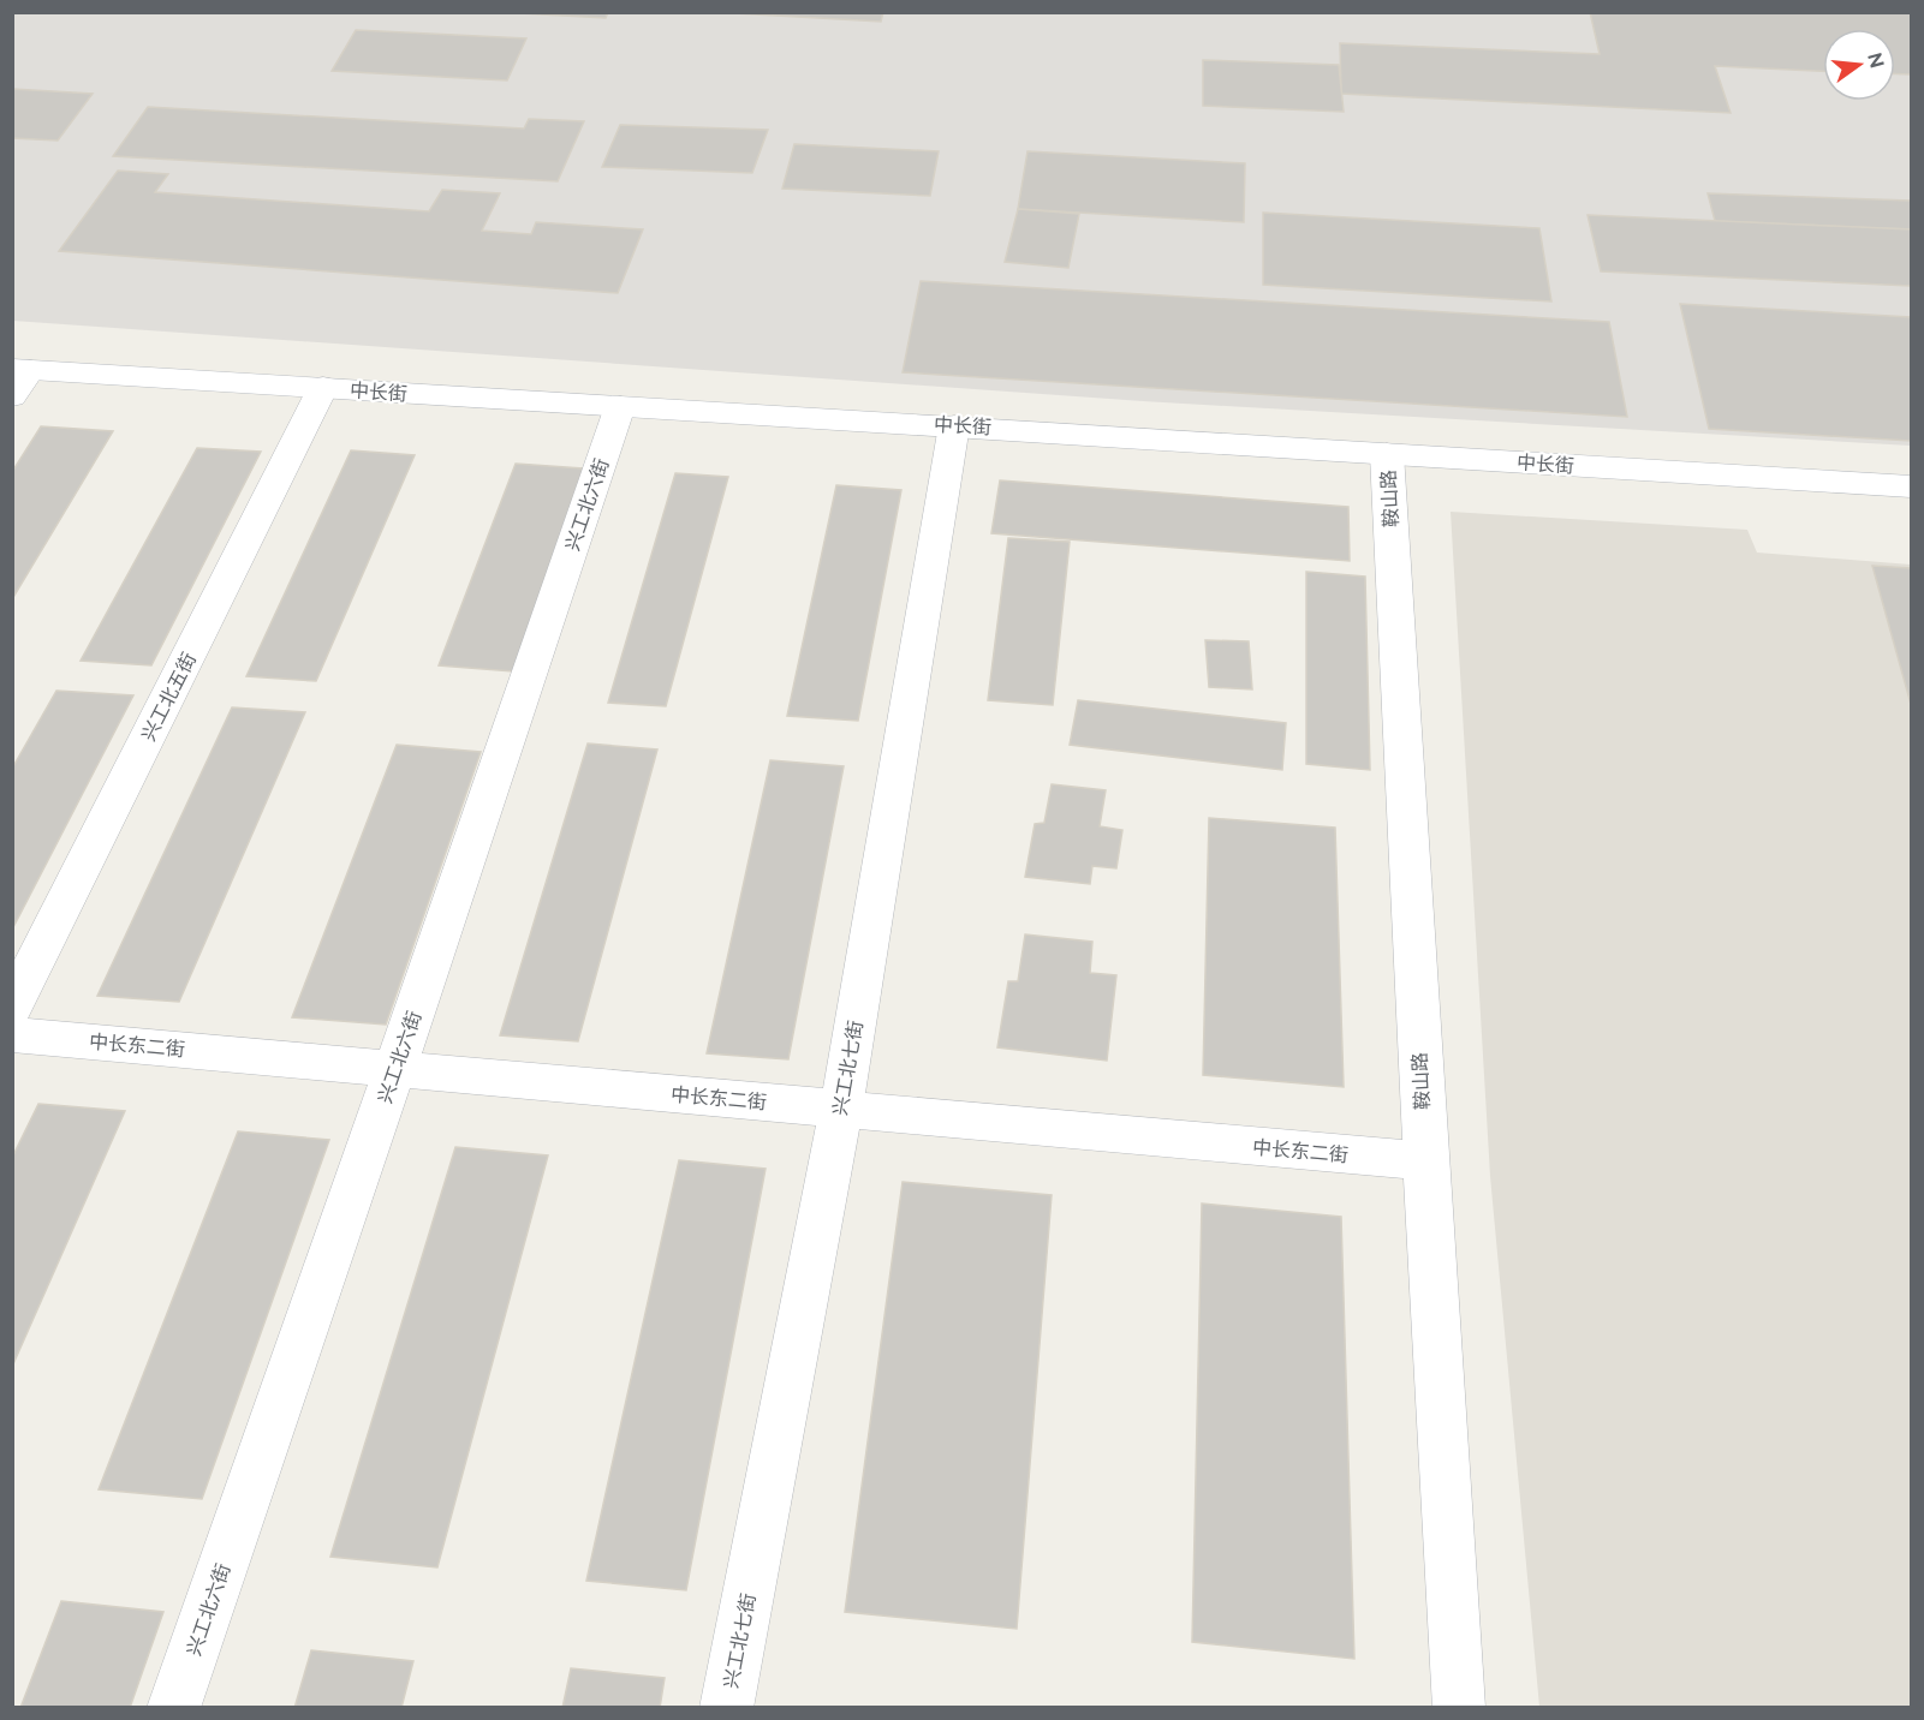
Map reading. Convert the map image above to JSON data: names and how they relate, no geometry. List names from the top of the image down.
{
  "streets": {
    "street": [
      "中长街",
      "鞍山路",
      "兴工北六街",
      "兴工北五街",
      "中长东二街",
      "兴工北七街"
    ]
  },
  "crossings": [
    ["中长街", "鞍山路"],
    ["中长街", "兴工北六街"],
    ["中长街", "兴工北五街"],
    ["中长街", "兴工北七街"],
    ["鞍山路", "中长东二街"],
    ["兴工北六街", "中长东二街"],
    ["中长东二街", "兴工北七街"]
  ],
  "north": "right"
}
